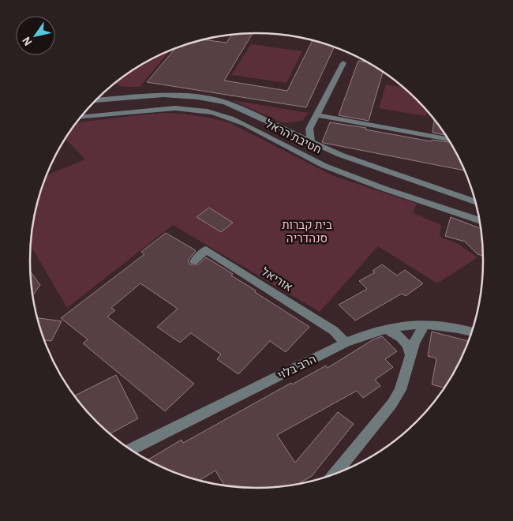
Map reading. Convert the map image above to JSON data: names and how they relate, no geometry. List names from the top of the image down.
{
  "streets": {
    "street": ["חטיבת הראל", "אוריאל", "הרב בלוי"]
  },
  "crossings": [
    ["אוריאל", "הרב בלוי"]
  ],
  "parks": ["בית קברות סנהדריה"],
  "north": "bottom left"
}
